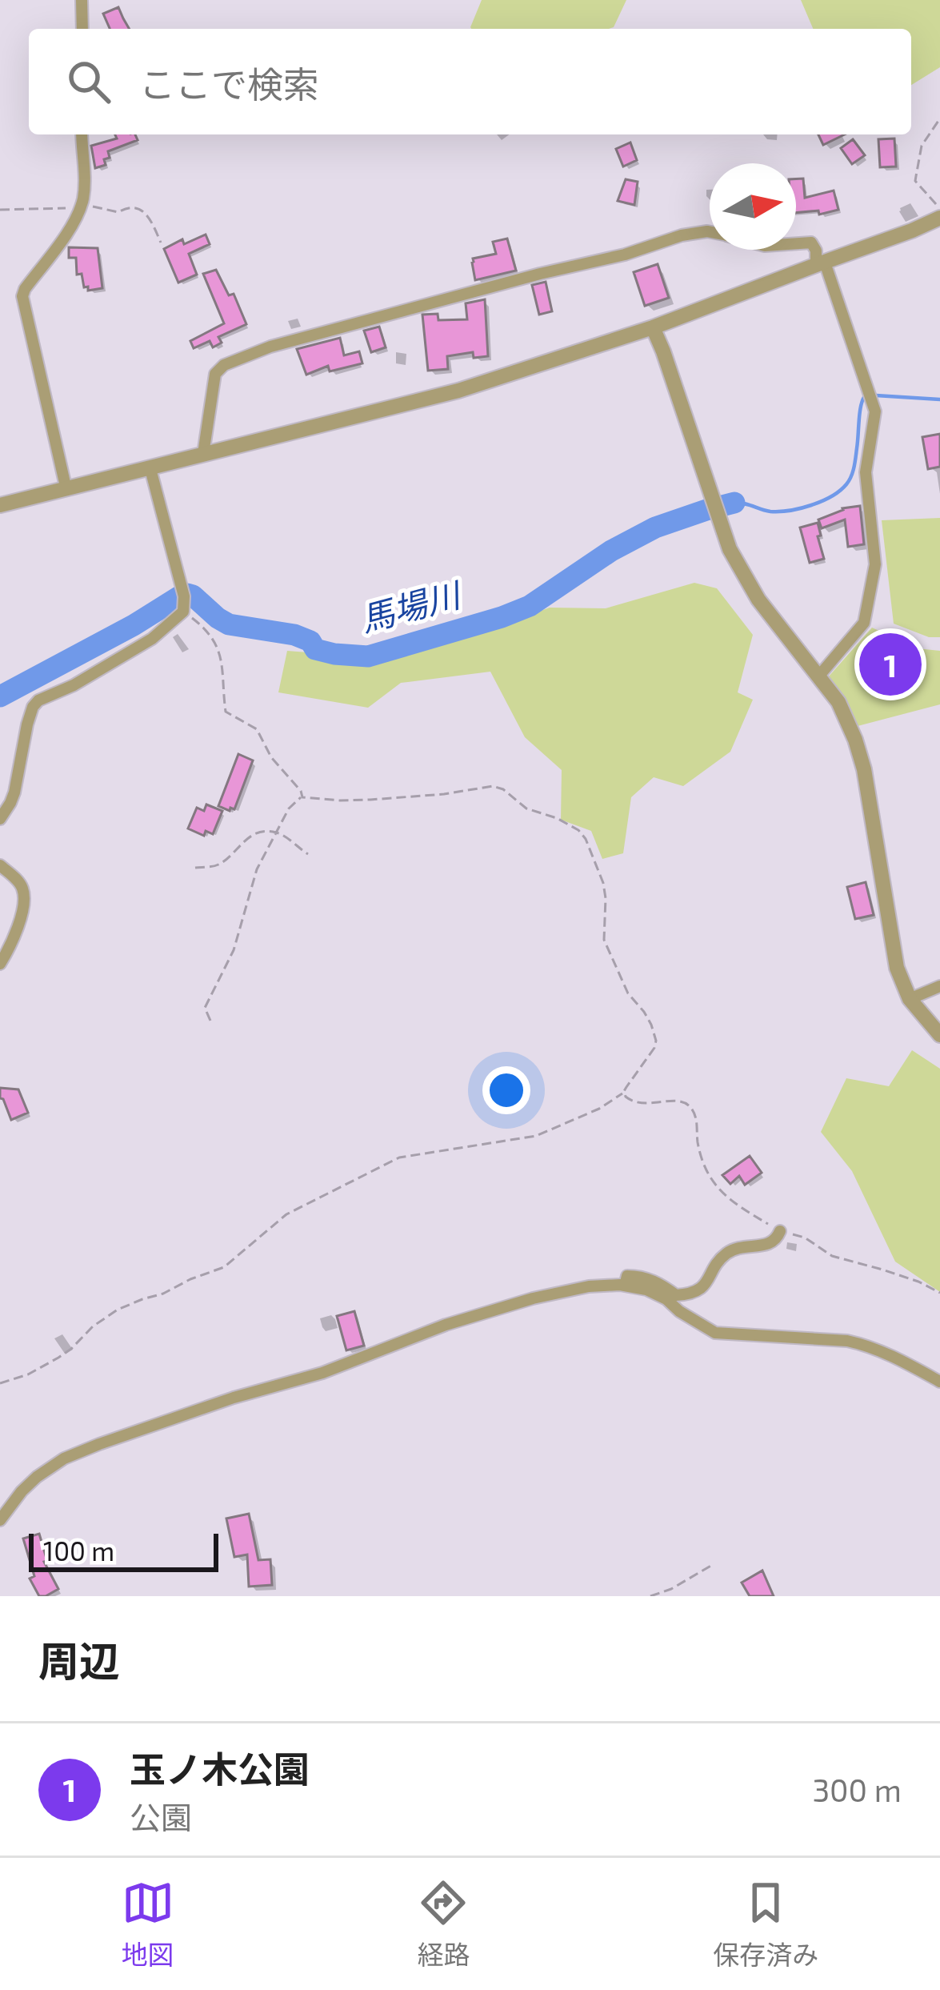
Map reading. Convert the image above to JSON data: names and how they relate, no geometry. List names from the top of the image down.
{
  "water": ["馬場川"],
  "scale_bar": "100 m",
  "north": "right",
  "page": {
    "search": "ここで検索",
    "pins": "1",
    "scale": "100 m",
    "heading": "周辺",
    "list": [
      {
        "mark": "1",
        "name": "玉ノ木公園",
        "note": "公園",
        "value": "300 m"
      }
    ],
    "nav": ["地図", "経路", "保存済み"]
  }
}
